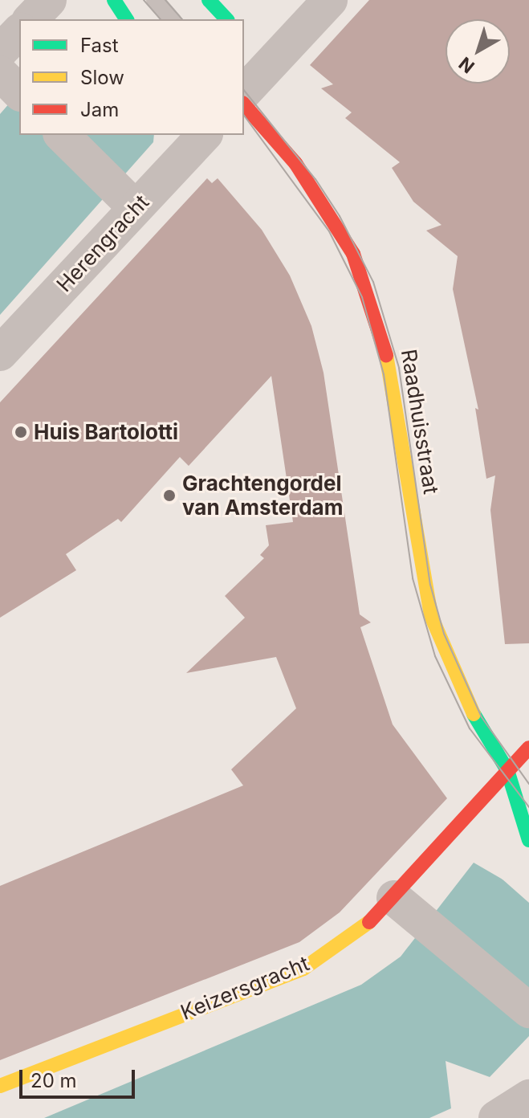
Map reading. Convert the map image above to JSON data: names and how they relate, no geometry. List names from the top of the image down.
{
  "streets": {
    "street": ["Herengracht", "Raadhuisstraat", "Keizersgracht"]
  },
  "crossings": [
    ["Raadhuisstraat", "Keizersgracht"]
  ],
  "places": ["Huis Bartolotti", "Grachtengordel van Amsterdam"],
  "legend": ["Fast", "Slow", "Jam"],
  "scale_bar": "20 m",
  "north": "bottom left"
}
